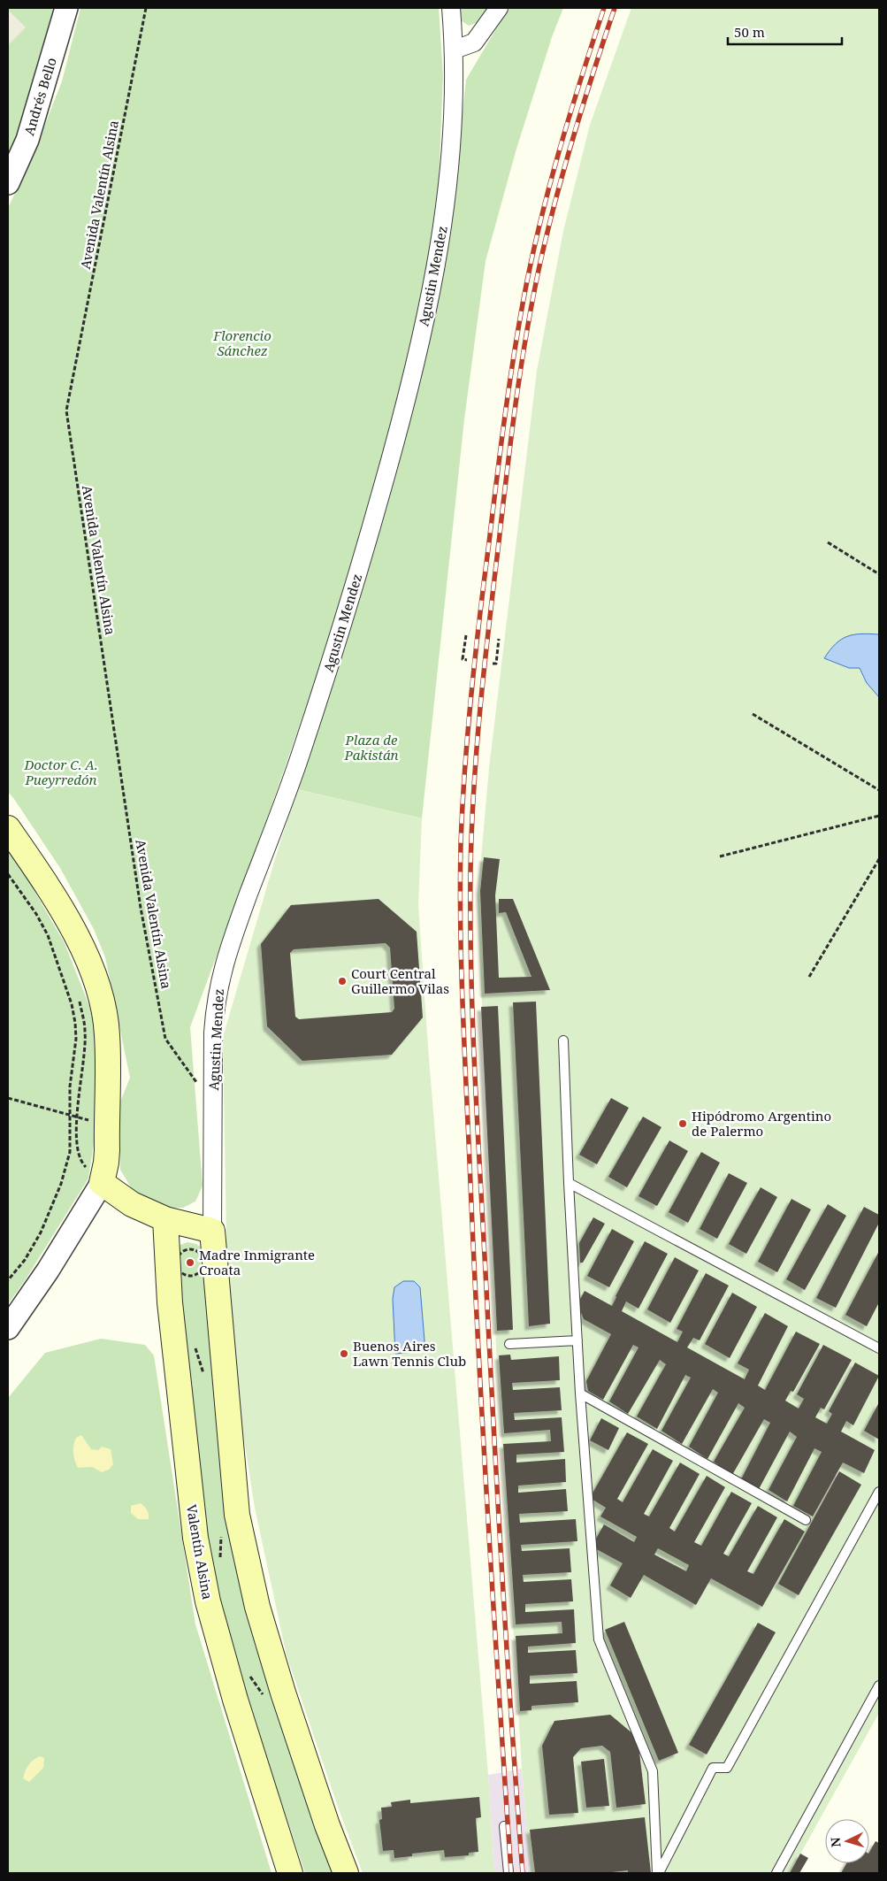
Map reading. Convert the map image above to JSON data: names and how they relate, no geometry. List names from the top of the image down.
{
  "streets": {
    "main road": ["Valentín Alsina"],
    "street": ["Andrés Bello", "Agustin Mendez"],
    "path": ["Avenida Valentín Alsina"]
  },
  "crossings": [
    ["Avenida Valentín Alsina", "Agustin Mendez"]
  ],
  "parks": ["Florencio Sánchez", "Plaza de Pakistán", "Doctor C. A. Pueyrredón"],
  "places": [
    "Court Central Guillermo Vilas",
    "Hipódromo Argentino de Palermo",
    "Madre Inmigrante Croata",
    "Buenos Aires Lawn Tennis Club"
  ],
  "scale_bar": "50 m",
  "north": "left"
}
